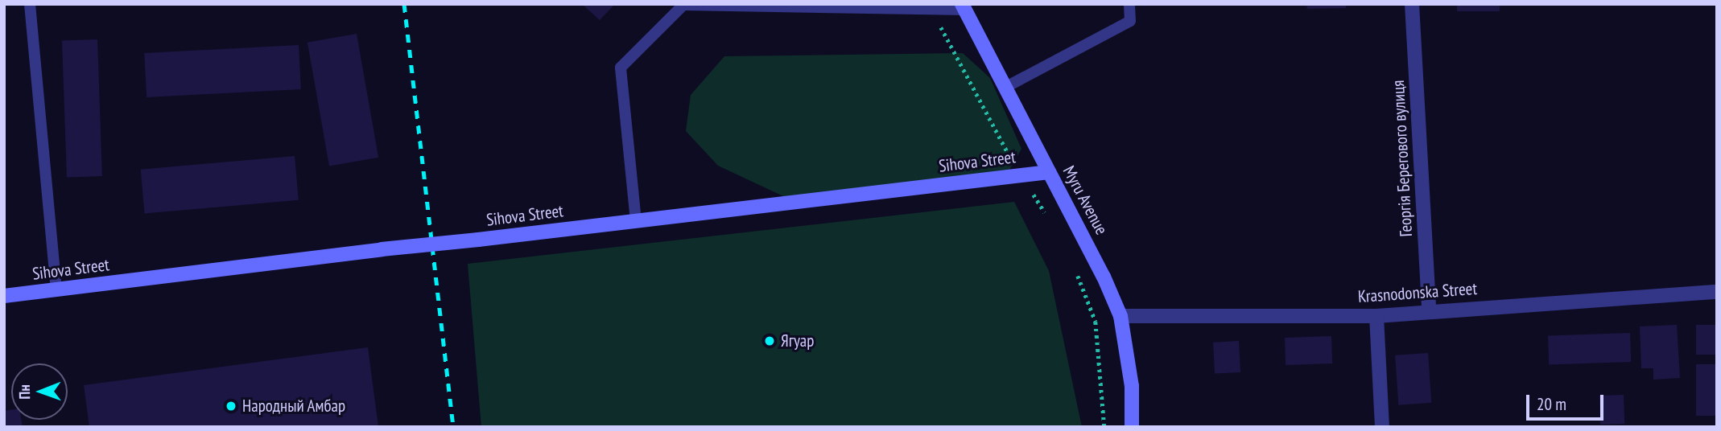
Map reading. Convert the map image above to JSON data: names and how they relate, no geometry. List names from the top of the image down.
{
  "streets": {
    "street": [
      "Георгія Берегового вулиця",
      "Sihova Street",
      "Myru Avenue",
      "Krasnodonska Street"
    ]
  },
  "crossings": [
    ["Георгія Берегового вулиця", "Krasnodonska Street"],
    ["Sihova Street", "Myru Avenue"],
    ["Myru Avenue", "Krasnodonska Street"]
  ],
  "places": ["Ягуар", "Народный Амбар"],
  "scale_bar": "20 m",
  "north": "left"
}
